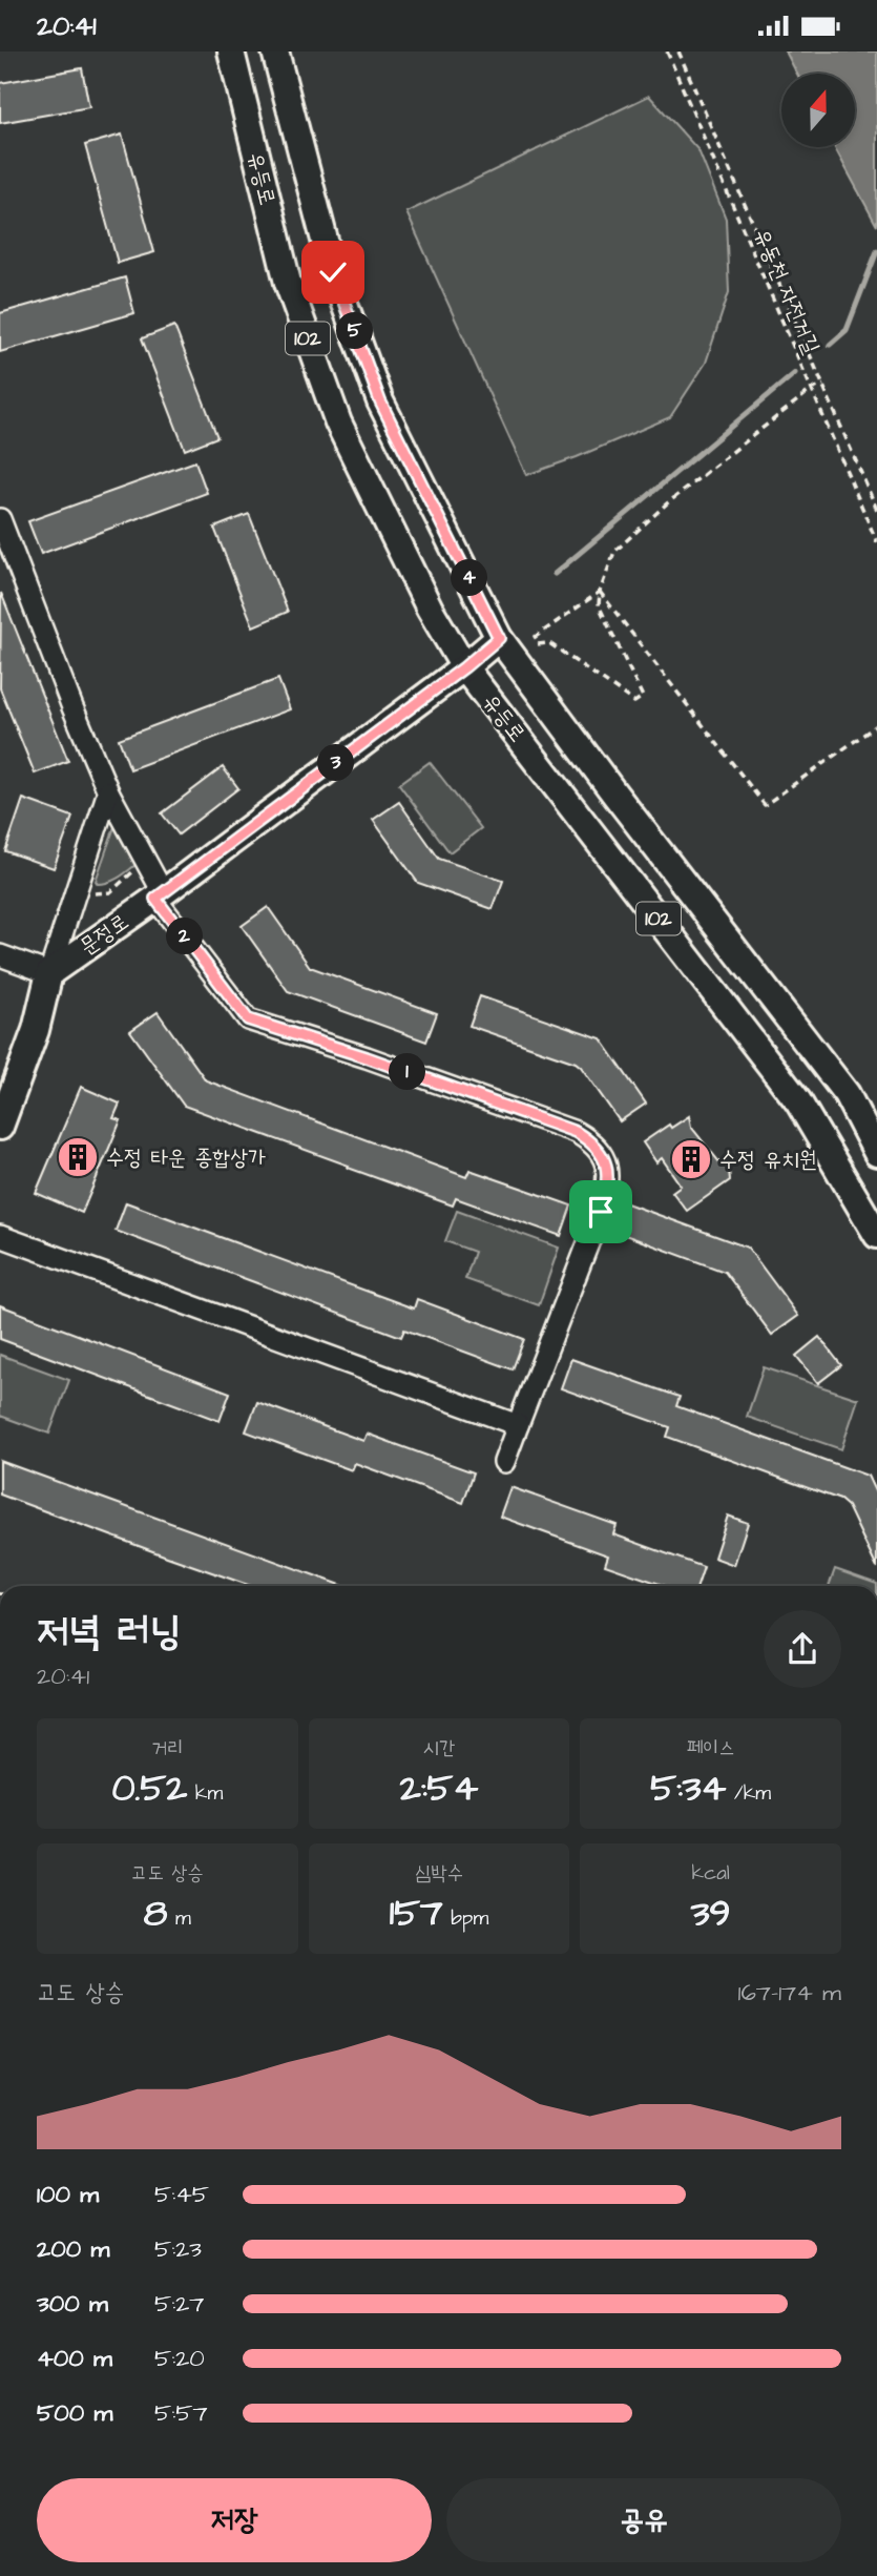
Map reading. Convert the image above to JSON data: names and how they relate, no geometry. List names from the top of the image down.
{
  "streets": {
    "main road": ["유등로", "102", "문정로"],
    "path": ["유동천 자전거길"]
  },
  "crossings": [
    ["유등로", "문정로"]
  ],
  "places": {
    "building": ["수정 타운 종합상가", "수정 유치원"]
  },
  "north": "top",
  "page": {
    "status": "20:41",
    "pins": [
      "5",
      "4",
      "3",
      "2",
      "1"
    ],
    "heading": ["저녁 러닝", "20:41"],
    "stats": [
      ["거리", "0.52 km"],
      ["시간", "2:54"],
      ["페이스", "5:34 /km"],
      ["고도 상승", "8 m"],
      ["심박수", "157 bpm"],
      ["kcal", "39"]
    ],
    "chart": ["고도 상승", "167–174 m"],
    "list": [
      {
        "name": "100 m",
        "note": "5:45"
      },
      {
        "name": "200 m",
        "note": "5:23"
      },
      {
        "name": "300 m",
        "note": "5:27"
      },
      {
        "name": "400 m",
        "note": "5:20"
      },
      {
        "name": "500 m",
        "note": "5:57"
      }
    ],
    "buttons": ["저장", "공유"]
  }
}
